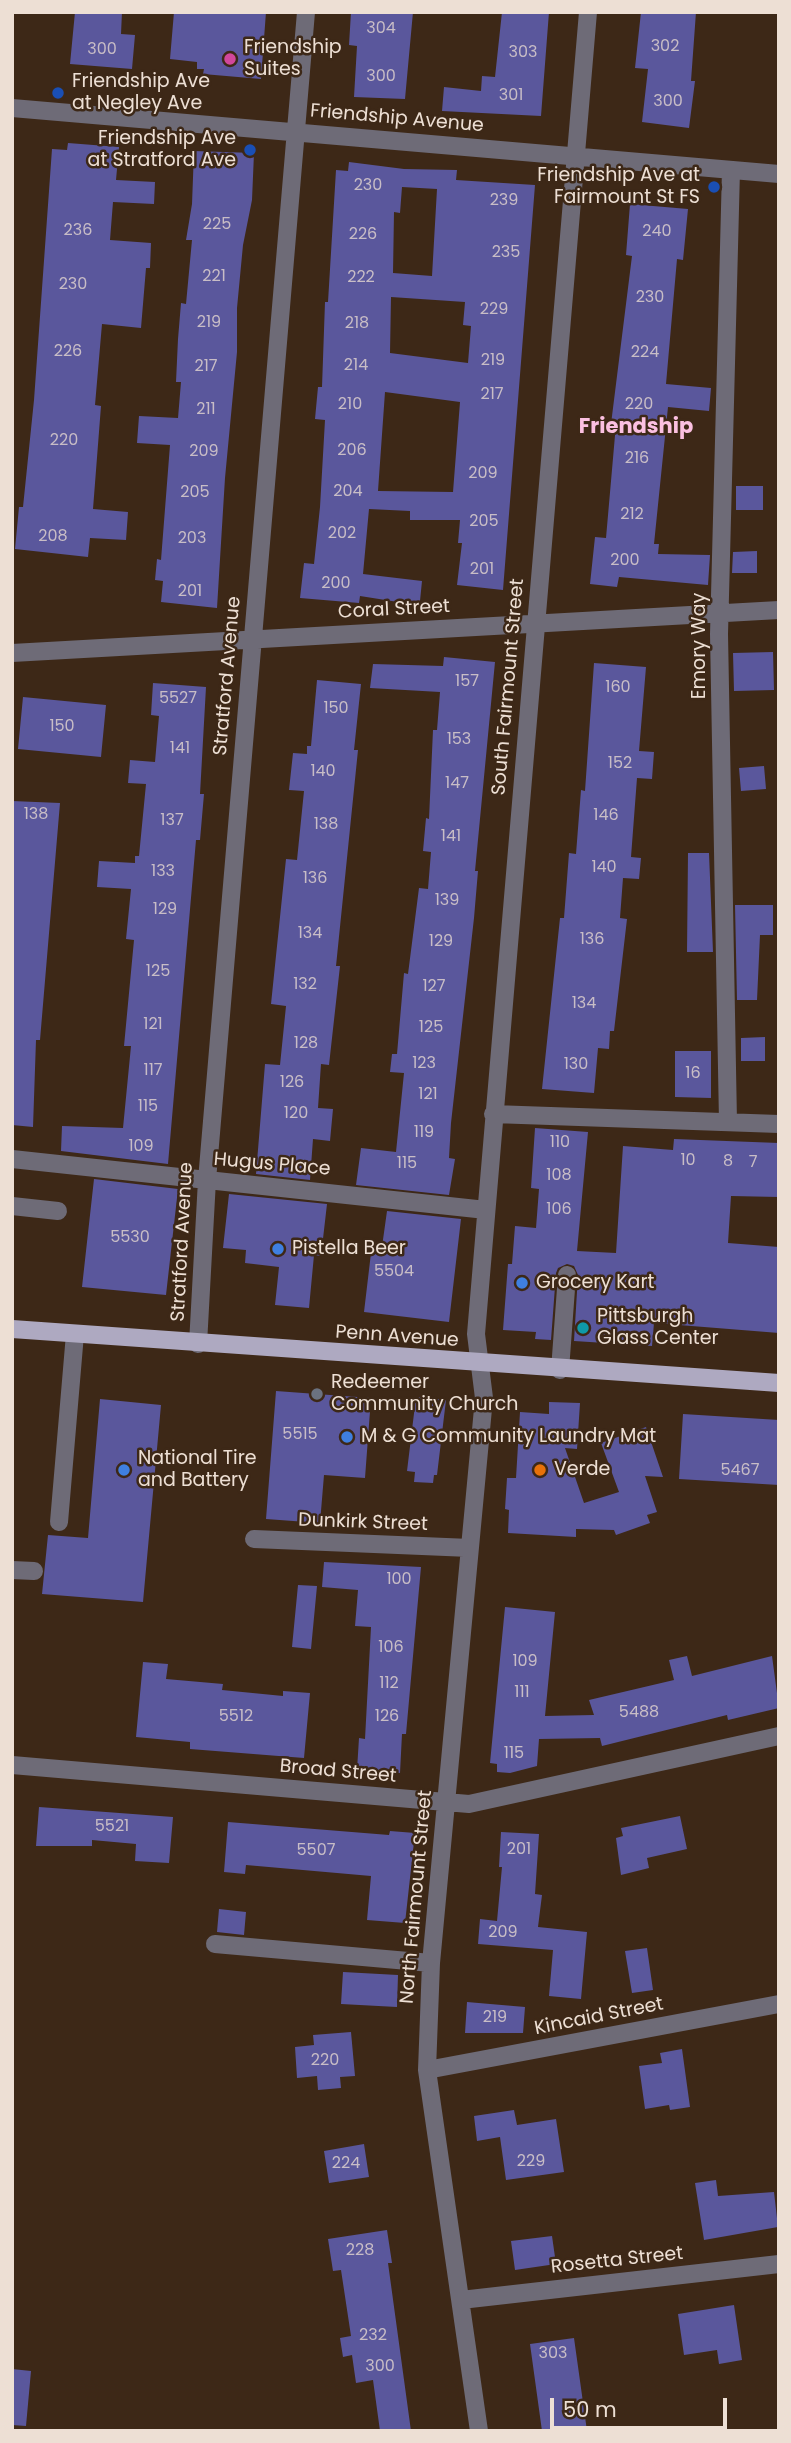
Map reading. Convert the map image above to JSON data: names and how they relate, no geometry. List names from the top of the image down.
{
  "streets": {
    "main road": ["Penn Avenue"],
    "street": [
      "Friendship Avenue",
      "Coral Street",
      "Emory Way",
      "Stratford Avenue",
      "South Fairmount Street",
      "Hugus Place",
      "Dunkirk Street",
      "Broad Street",
      "North Fairmount Street",
      "Kincaid Street",
      "Rosetta Street"
    ]
  },
  "crossings": [
    ["Friendship Avenue", "Emory Way"],
    ["Friendship Avenue", "Stratford Avenue"],
    ["Friendship Avenue", "South Fairmount Street"],
    ["Coral Street", "Emory Way"],
    ["Coral Street", "Stratford Avenue"],
    ["Coral Street", "South Fairmount Street"],
    ["Stratford Avenue", "Hugus Place"],
    ["Stratford Avenue", "Penn Avenue"],
    ["South Fairmount Street", "Hugus Place"],
    ["South Fairmount Street", "Penn Avenue"],
    ["South Fairmount Street", "North Fairmount Street"],
    ["Penn Avenue", "North Fairmount Street"],
    ["Dunkirk Street", "North Fairmount Street"],
    ["Broad Street", "North Fairmount Street"],
    ["North Fairmount Street", "Kincaid Street"],
    ["North Fairmount Street", "Rosetta Street"]
  ],
  "districts": ["Friendship"],
  "places": [
    "Friendship Suites",
    "Friendship Ave at Negley Ave",
    "Friendship Ave at Stratford Ave",
    "Friendship Ave at Fairmount St FS",
    "Pistella Beer",
    "Grocery Kart",
    "Pittsburgh Glass Center",
    "Redeemer Community Church",
    "M & G Community Laundry Mat",
    "National Tire and Battery",
    "Verde"
  ],
  "house_numbers": [
    "304",
    "302",
    "300",
    "303",
    "300",
    "301",
    "300",
    "230",
    "239",
    "225",
    "236",
    "240",
    "226",
    "235",
    "221",
    "222",
    "230",
    "230",
    "229",
    "219",
    "218",
    "226",
    "224",
    "219",
    "214",
    "217",
    "217",
    "210",
    "220",
    "211",
    "220",
    "206",
    "209",
    "216",
    "209",
    "204",
    "205",
    "212",
    "205",
    "202",
    "208",
    "203",
    "200",
    "201",
    "200",
    "201",
    "157",
    "160",
    "5527",
    "150",
    "150",
    "153",
    "141",
    "152",
    "140",
    "147",
    "138",
    "146",
    "137",
    "138",
    "141",
    "140",
    "133",
    "136",
    "139",
    "129",
    "134",
    "136",
    "129",
    "125",
    "132",
    "127",
    "134",
    "121",
    "125",
    "128",
    "123",
    "130",
    "117",
    "16",
    "126",
    "121",
    "115",
    "120",
    "119",
    "110",
    "109",
    "10",
    "8",
    "7",
    "115",
    "108",
    "106",
    "5530",
    "5504",
    "5515",
    "5467",
    "100",
    "106",
    "109",
    "112",
    "111",
    "5488",
    "5512",
    "126",
    "115",
    "5521",
    "201",
    "5507",
    "209",
    "219",
    "220",
    "229",
    "224",
    "228",
    "232",
    "303",
    "300"
  ],
  "scale_bar": "50 m"
}
